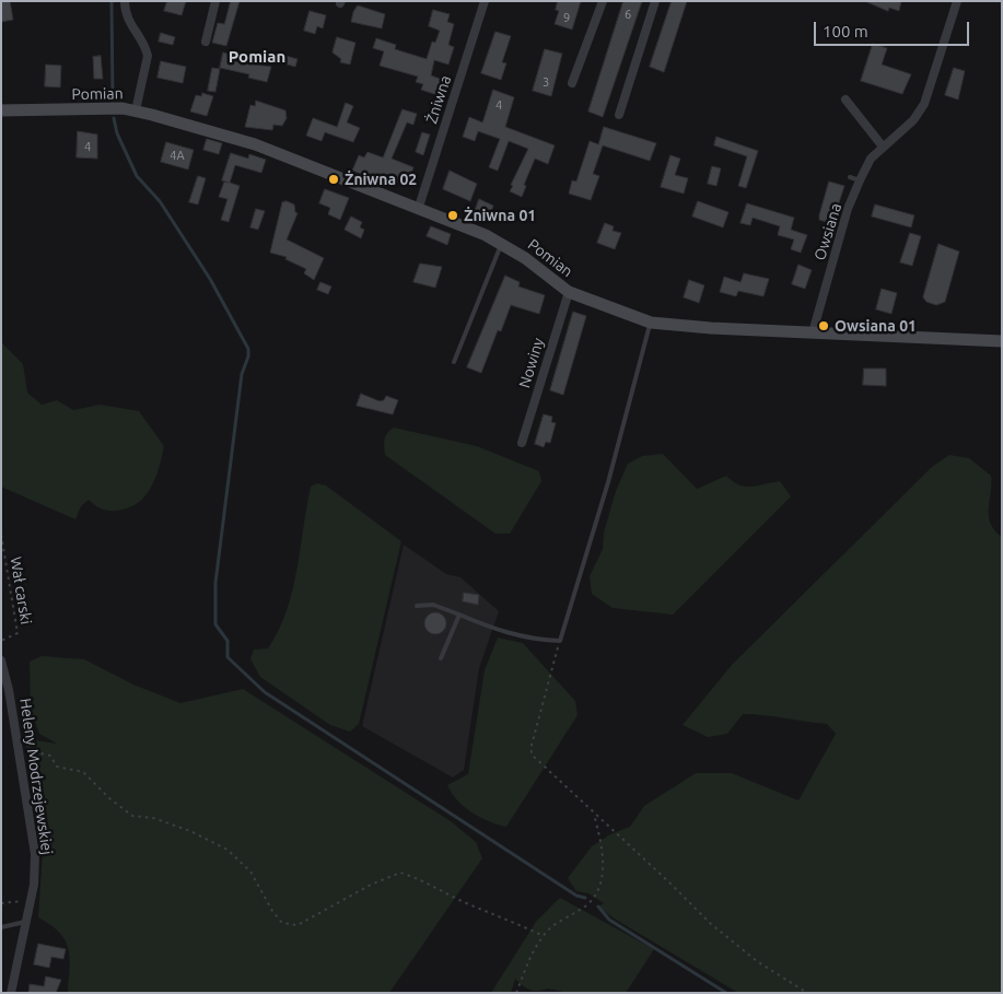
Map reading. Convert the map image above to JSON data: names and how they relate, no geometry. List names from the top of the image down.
{
  "streets": {
    "street": [
      "Pomian",
      "Żniwna",
      "Owsiana",
      "Nowiny",
      "Heleny Modrzejewskiej"
    ],
    "path": ["Wał carski"]
  },
  "crossings": [
    ["Pomian", "Żniwna"],
    ["Pomian", "Owsiana"],
    ["Pomian", "Nowiny"]
  ],
  "districts": ["Pomian"],
  "places": ["Żniwna 02", "Żniwna 01", "Owsiana 01"],
  "house_numbers": [
    "6",
    "9",
    "3",
    "4",
    "4",
    "4A"
  ],
  "scale_bar": "100 m"
}
